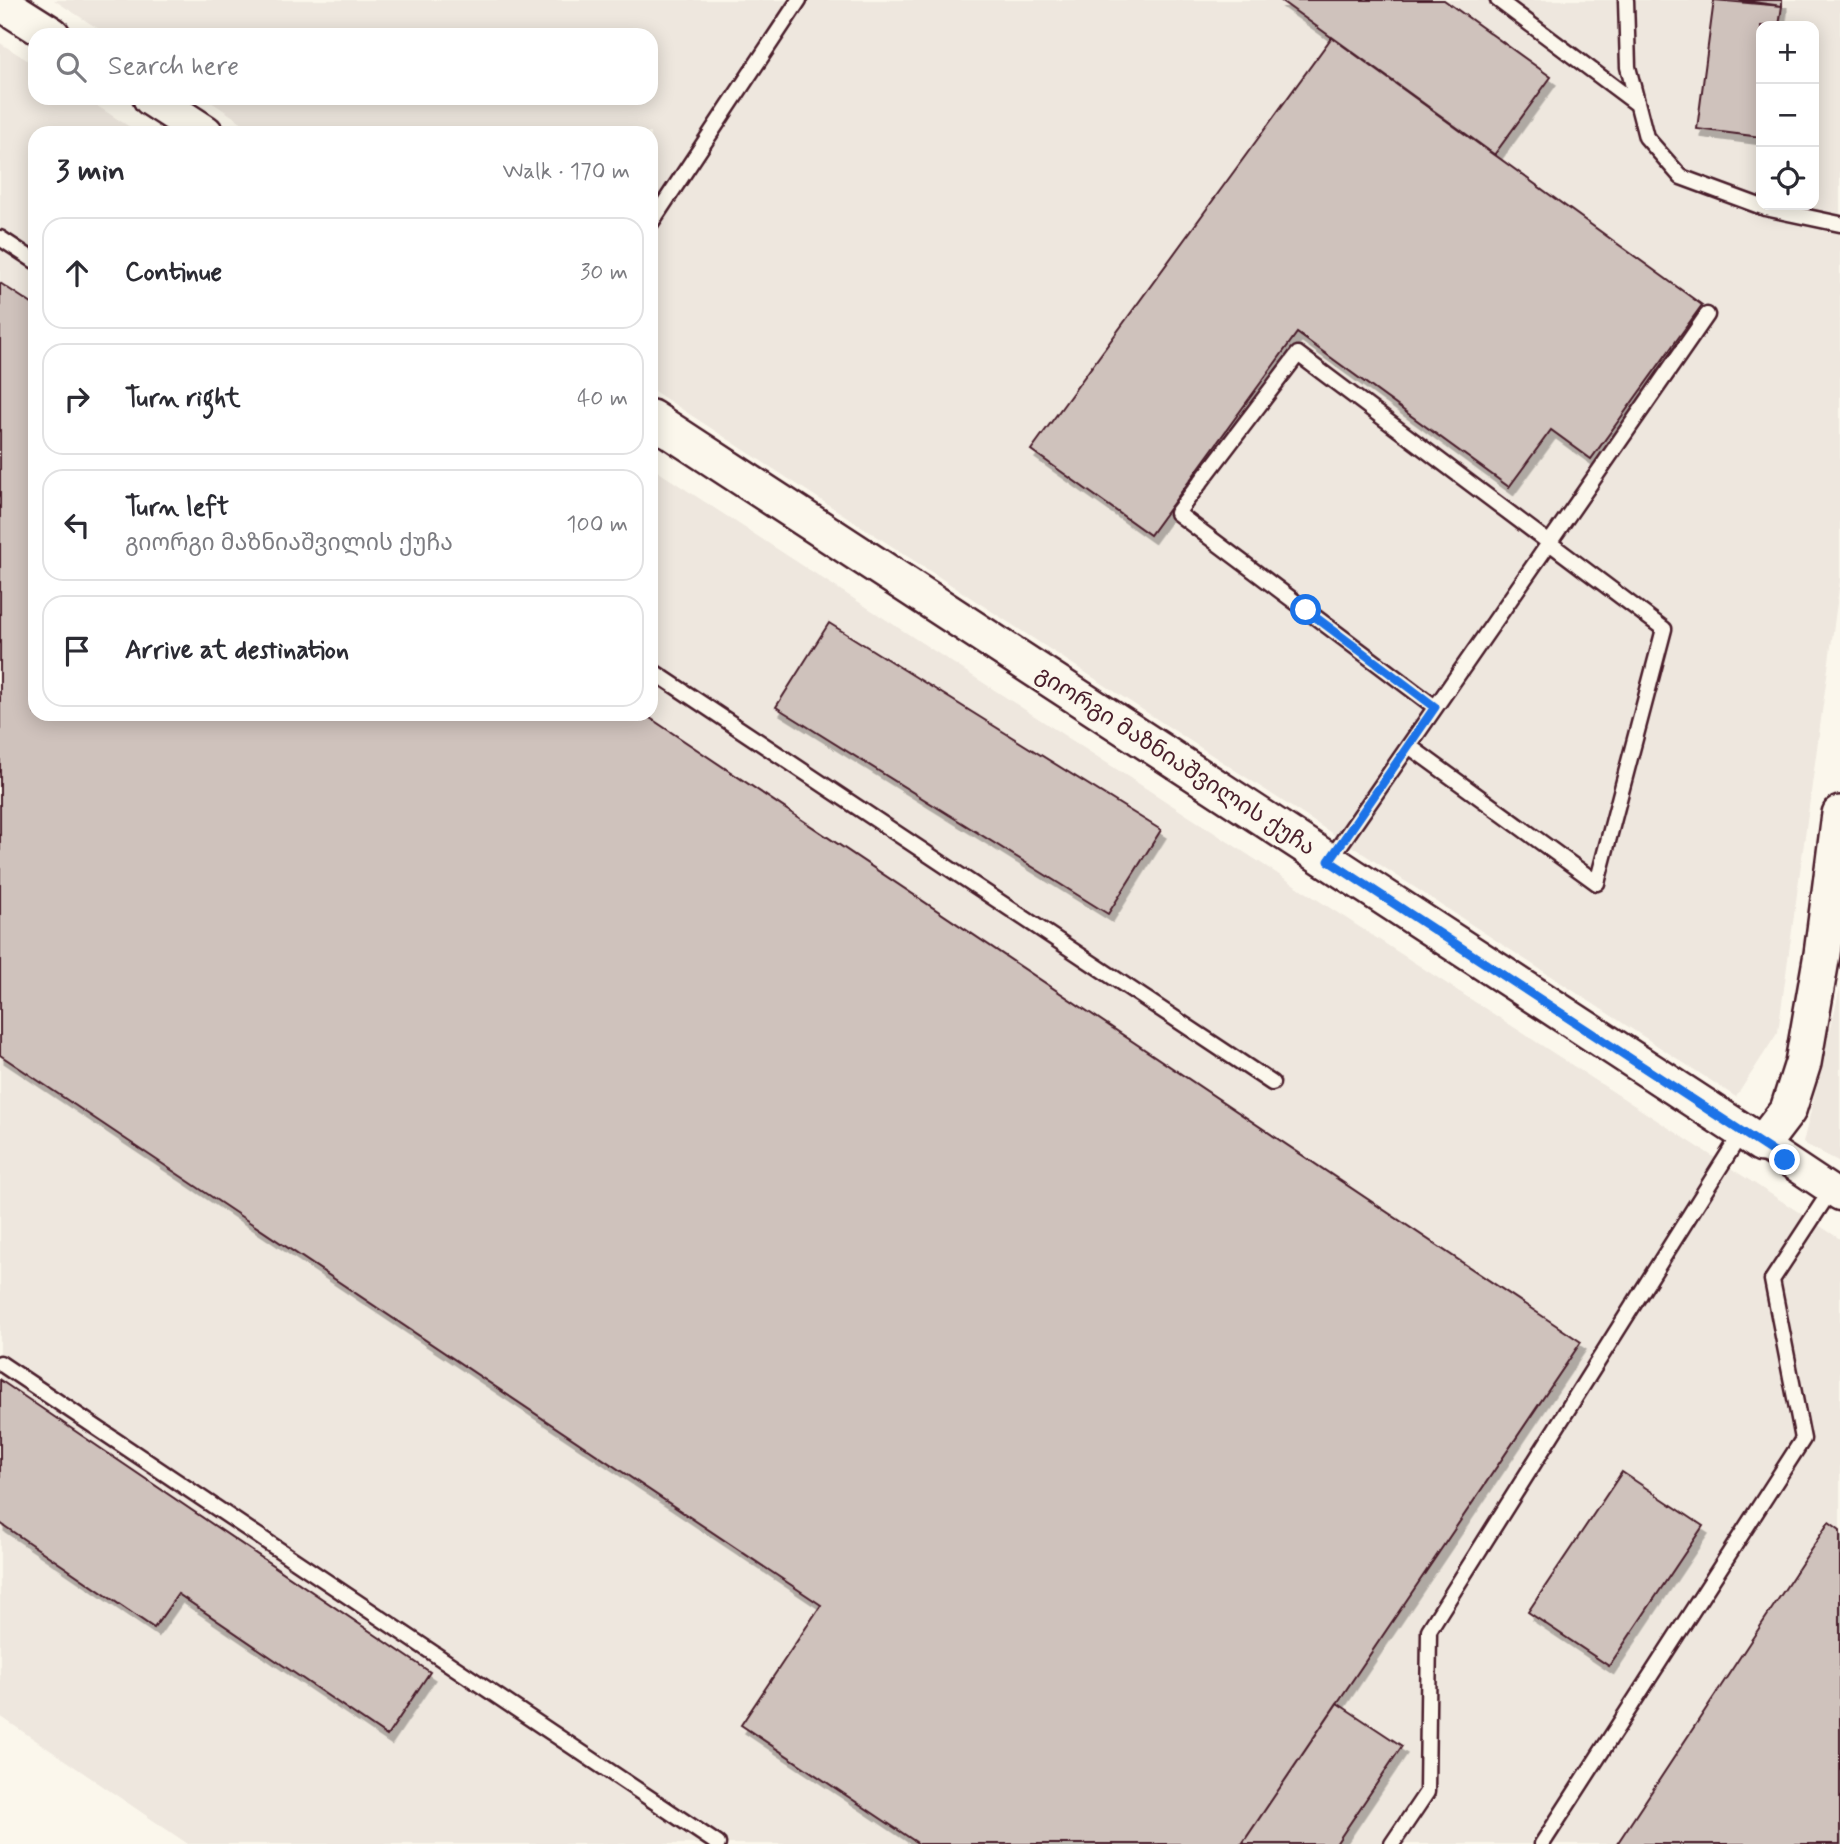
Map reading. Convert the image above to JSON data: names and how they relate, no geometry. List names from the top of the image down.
{
  "streets": {
    "street": ["გიორგი მაზნიაშვილის ქუჩა"]
  },
  "page": {
    "map_buttons": ["+", "−"],
    "search": "Search here",
    "heading": ["3 min", "Walk · 170 m"],
    "list": [
      ["Continue", "30 m"],
      ["Turn right", "40 m"],
      ["Turn left", "გიორგი მაზნიაშვილის ქუჩა", "100 m"],
      "Arrive at destination"
    ]
  }
}
